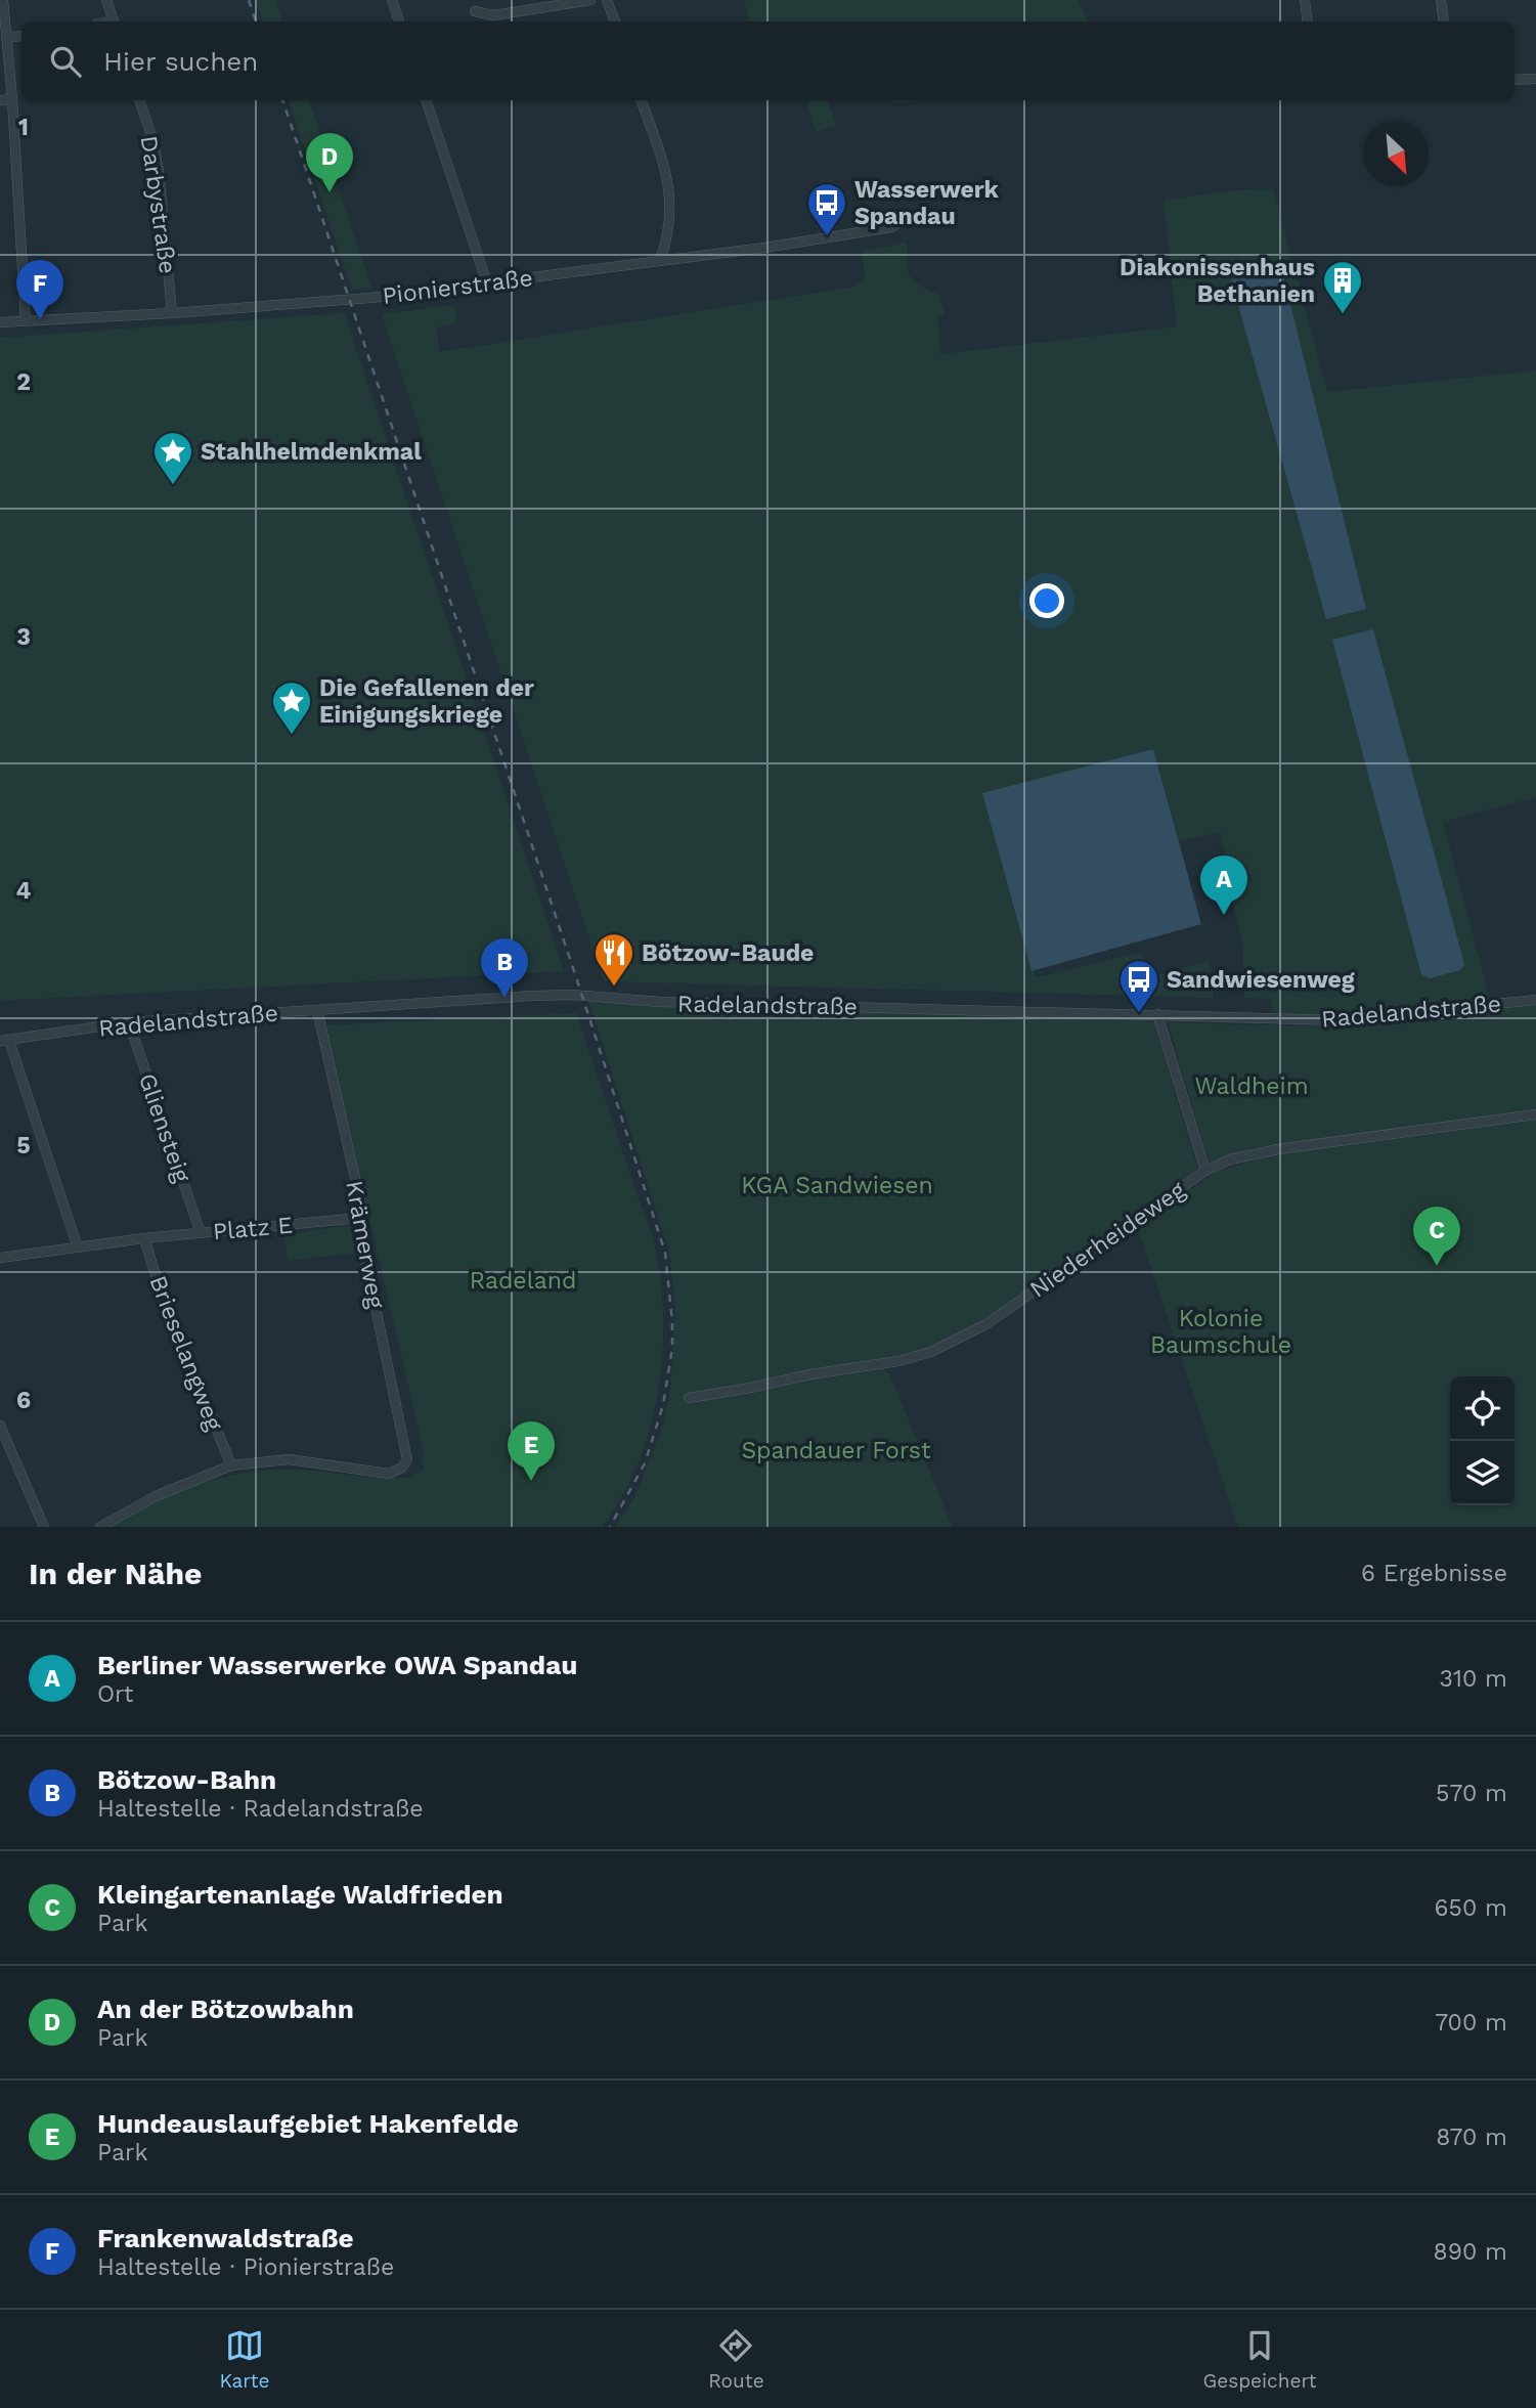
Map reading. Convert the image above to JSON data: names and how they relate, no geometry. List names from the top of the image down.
{
  "streets": {
    "street": [
      "Darbystraße",
      "Pionierstraße",
      "Radelandstraße",
      "Gliensteig",
      "Platz E",
      "Niederheideweg",
      "Krämerweg",
      "Brieselangweg"
    ]
  },
  "crossings": [
    ["Darbystraße", "Pionierstraße"],
    ["Radelandstraße", "Gliensteig"],
    ["Radelandstraße", "Krämerweg"],
    ["Gliensteig", "Platz E"],
    ["Platz E", "Krämerweg"],
    ["Platz E", "Brieselangweg"],
    ["Krämerweg", "Brieselangweg"]
  ],
  "parks": [
    "Waldheim",
    "KGA Sandwiesen",
    "Radeland",
    "Kolonie Baumschule",
    "Spandauer Forst"
  ],
  "places": {
    "bus stop": ["Wasserwerk Spandau", "Sandwiesenweg"],
    "building": ["Diakonissenhaus Bethanien"],
    "place": ["Stahlhelmdenkmal", "Die Gefallenen der Einigungskriege"],
    "restaurant": ["Bötzow-Baude"]
  },
  "north": "bottom right",
  "page": {
    "search": "Hier suchen",
    "pins": [
      "D",
      "F",
      "A",
      "B",
      "C",
      "E"
    ],
    "heading": ["In der Nähe", "6 Ergebnisse"],
    "list": [
      {
        "mark": "A",
        "name": "Berliner Wasserwerke OWA Spandau",
        "note": "Ort",
        "value": "310 m"
      },
      {
        "mark": "B",
        "name": "Bötzow-Bahn",
        "note": "Haltestelle · Radelandstraße",
        "value": "570 m"
      },
      {
        "mark": "C",
        "name": "Kleingartenanlage Waldfrieden",
        "note": "Park",
        "value": "650 m"
      },
      {
        "mark": "D",
        "name": "An der Bötzowbahn",
        "note": "Park",
        "value": "700 m"
      },
      {
        "mark": "E",
        "name": "Hundeauslaufgebiet Hakenfelde",
        "note": "Park",
        "value": "870 m"
      },
      {
        "mark": "F",
        "name": "Frankenwaldstraße",
        "note": "Haltestelle · Pionierstraße",
        "value": "890 m"
      }
    ],
    "nav": ["Karte", "Route", "Gespeichert"]
  },
  "grid": {
    "rows": [
      "1",
      "2",
      "3",
      "4",
      "5",
      "6"
    ]
  }
}
